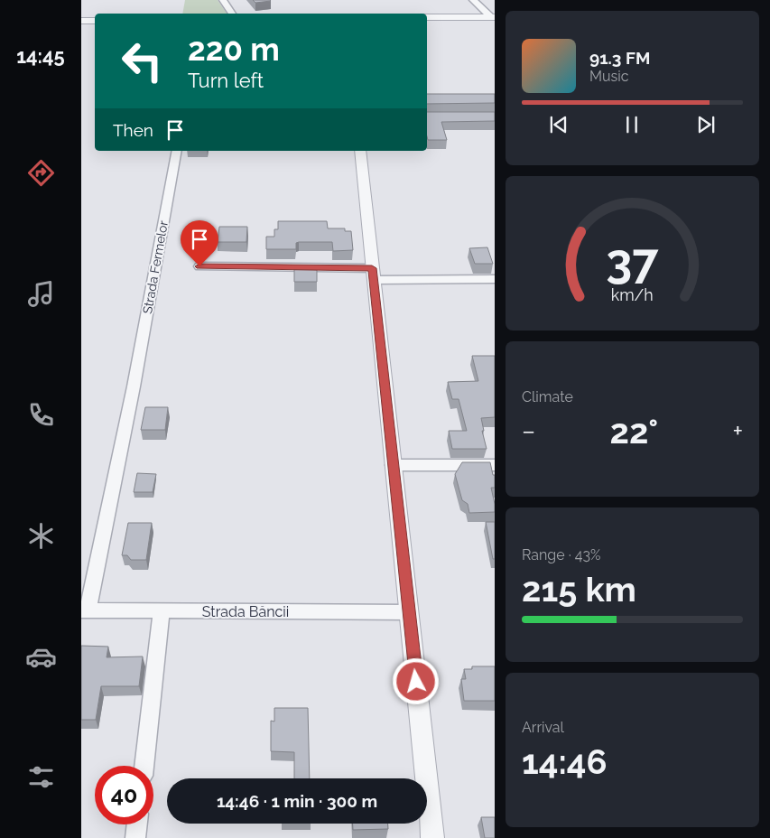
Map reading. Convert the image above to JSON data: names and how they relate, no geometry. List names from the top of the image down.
{
  "streets": {
    "street": ["Strada Fermelor", "Strada Băncii"]
  },
  "crossings": [
    ["Strada Fermelor", "Strada Băncii"]
  ],
  "page": {
    "tabs": "14:45",
    "turn": ["220 m", "Turn left"],
    "song": ["91.3 FM", "Music"],
    "then": "Then",
    "tile": [
      "Climate",
      ["Range · 43%", "215 km"],
      ["Arrival", "14:46"]
    ],
    "heat": ["−", "22°", "+"],
    "limit": "40",
    "trip": "14:46 · 1 min · 300 m",
    "gauge": ["37", "km/h"]
  }
}
